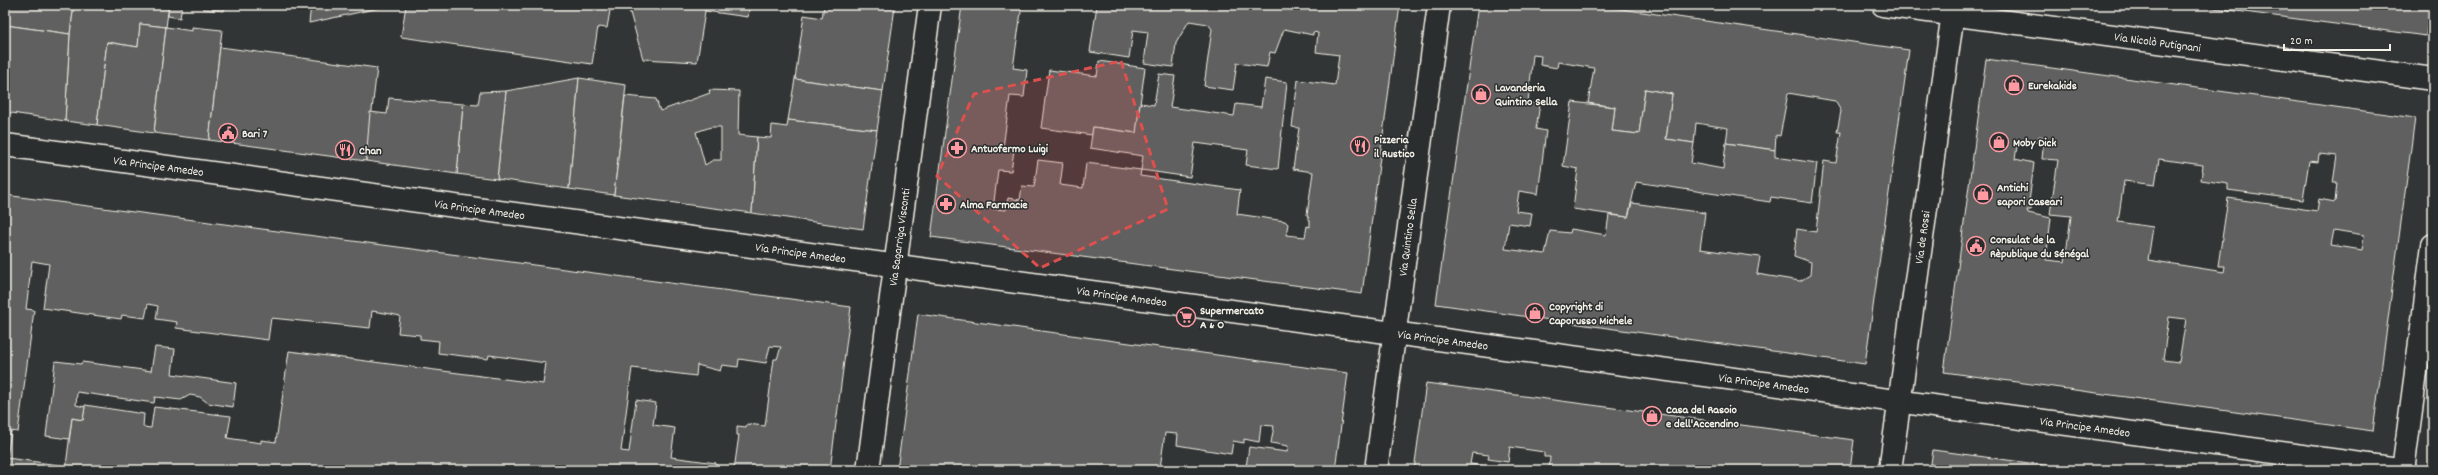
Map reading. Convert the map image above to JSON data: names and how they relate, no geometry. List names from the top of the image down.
{
  "streets": {
    "street": [
      "Via Nicolò Putignani",
      "Via Principe Amedeo",
      "Via Sagarriga Visconti",
      "Via de Rossi",
      "Via Quintino Sella"
    ]
  },
  "crossings": [
    ["Via Nicolò Putignani", "Via de Rossi"],
    ["Via Principe Amedeo", "Via Sagarriga Visconti"],
    ["Via Principe Amedeo", "Via de Rossi"],
    ["Via Principe Amedeo", "Via Quintino Sella"]
  ],
  "places": {
    "shop": [
      "Eurekakids",
      "Lavanderia Quintino Sella",
      "Moby Dick",
      "Antichi sapori Caseari",
      "Copyright di Caporusso Michele",
      "Casa del Rasoio e dell'Accendino"
    ],
    "public building": ["Bari 7", "Consulat de la Rèpublique du Sénégal"],
    "restaurant": ["Pizzeria il Rustico", "Chan"],
    "pharmacy": ["Antuofermo Luigi", "Alma Farmacie"],
    "supermarket": ["Supermercato A & O"]
  },
  "scale_bar": "20 m"
}
